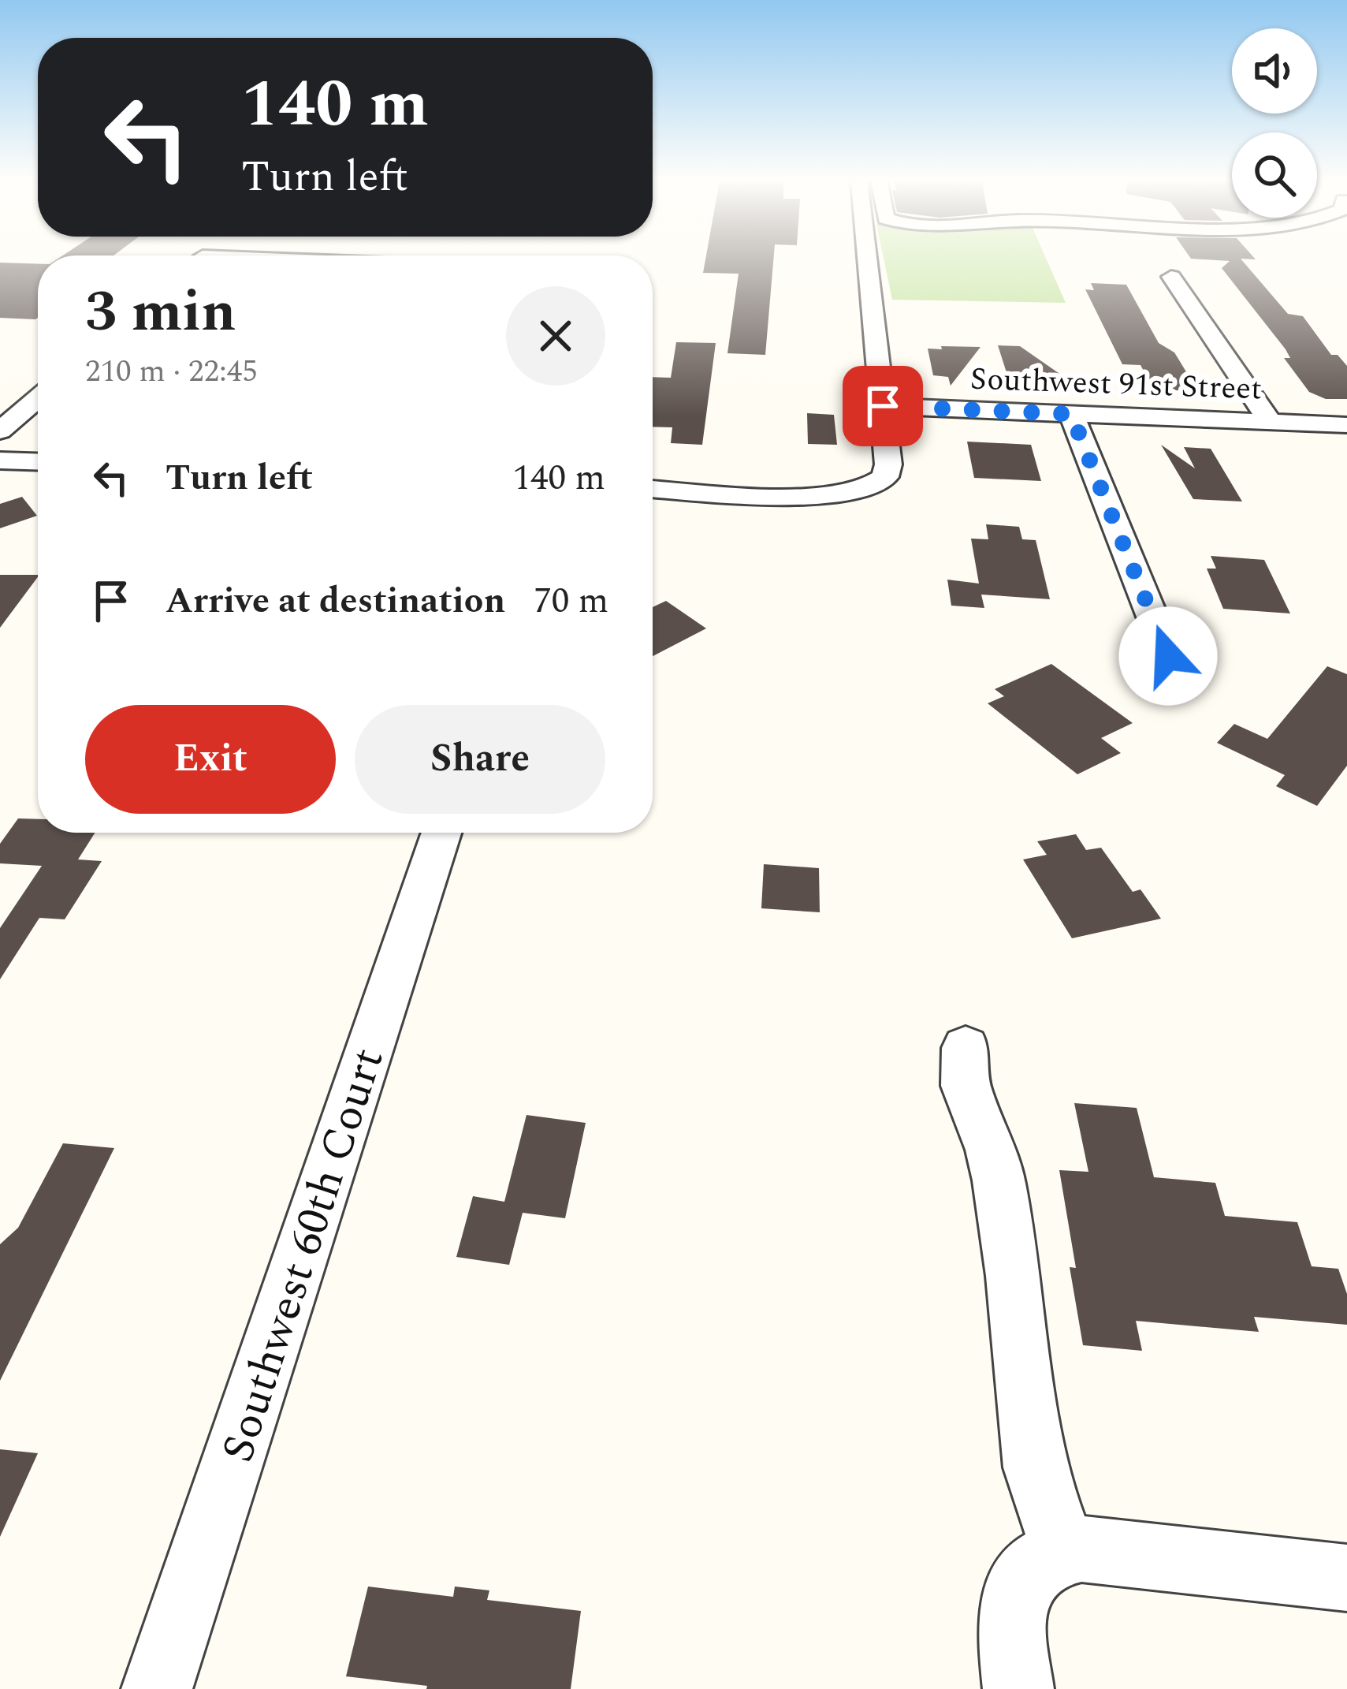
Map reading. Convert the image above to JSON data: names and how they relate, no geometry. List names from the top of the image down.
{
  "streets": {
    "street": ["Southwest 91st Street", "Southwest 60th Court"]
  },
  "page": {
    "turn": ["140 m", "Turn left"],
    "heading": ["3 min", "210 m · 22:45"],
    "list": [
      {
        "name": "Turn left",
        "value": "140 m"
      },
      {
        "name": "Arrive at destination",
        "value": "70 m"
      }
    ],
    "buttons": ["Exit", "Share"]
  }
}
